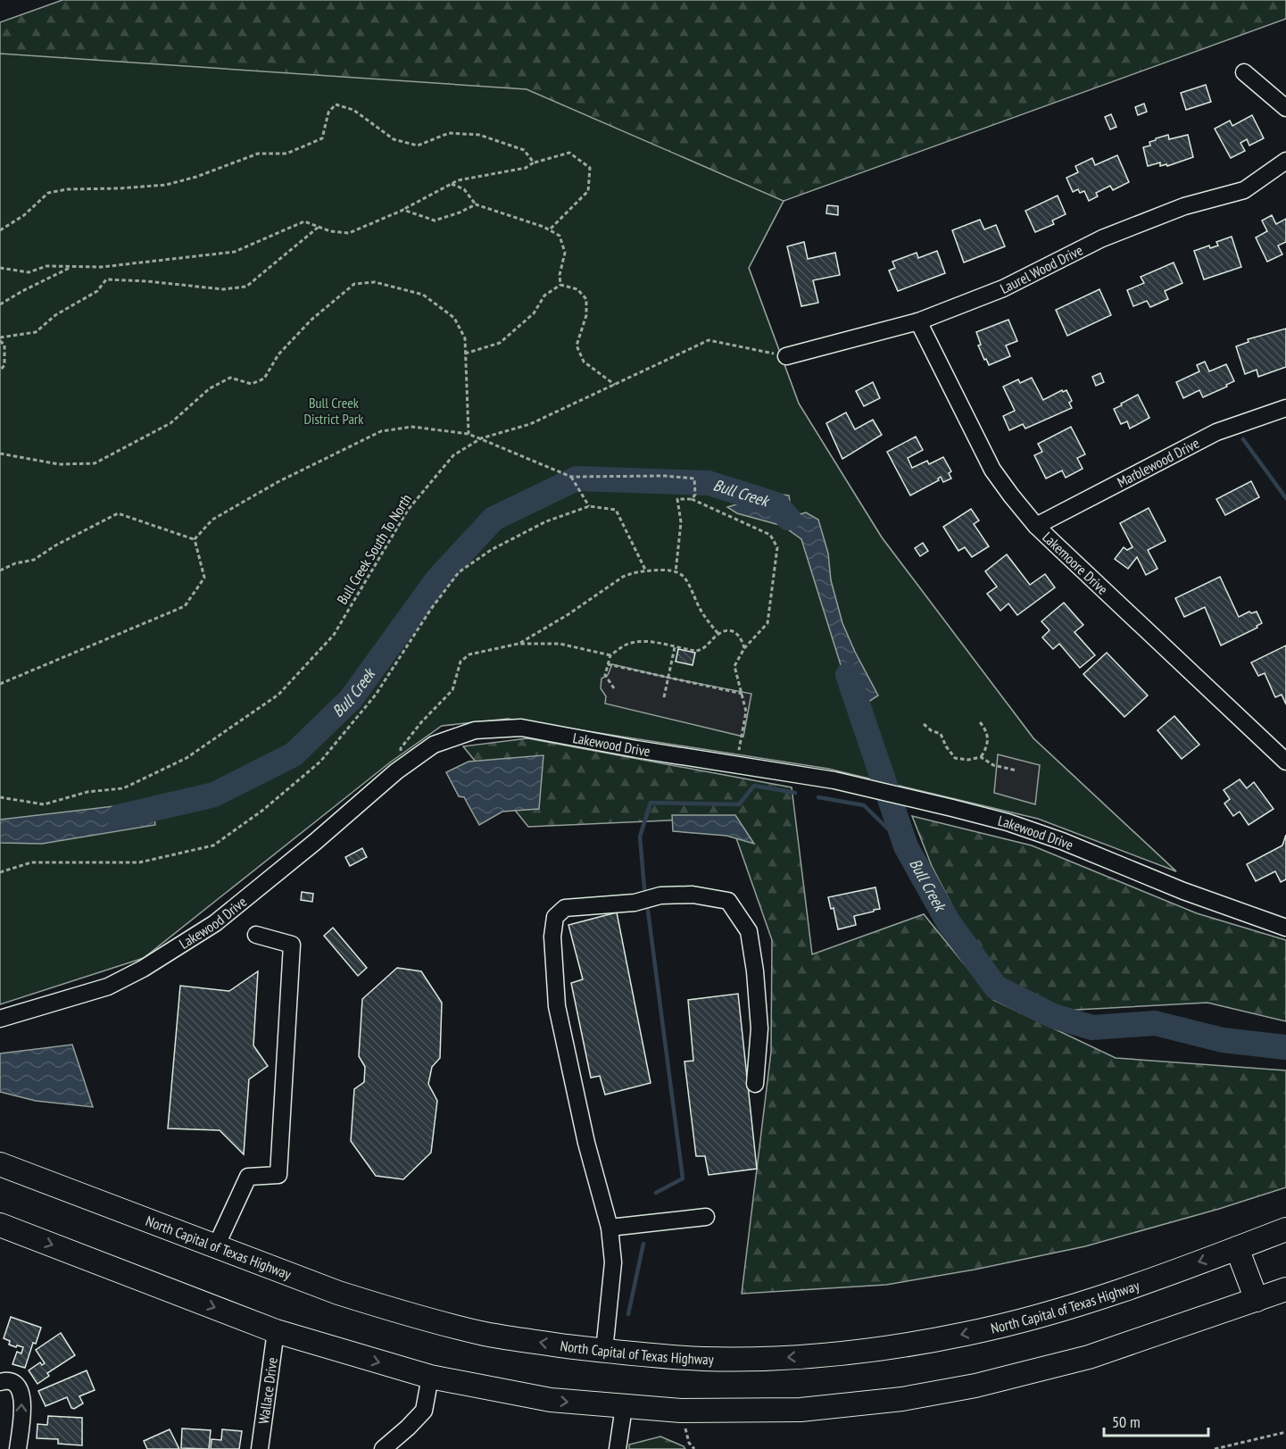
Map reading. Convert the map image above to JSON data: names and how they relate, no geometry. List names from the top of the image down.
{
  "streets": {
    "highway": ["North Capital of Texas Highway"],
    "street": [
      "Laurel Wood Drive",
      "Marblewood Drive",
      "Lakemoore Drive",
      "Lakewood Drive",
      "Wallace Drive"
    ],
    "path": ["Bull Creek South To North"]
  },
  "crossings": [
    ["Laurel Wood Drive", "Bull Creek South To North"],
    ["Laurel Wood Drive", "Lakemoore Drive"],
    ["Marblewood Drive", "Lakemoore Drive"]
  ],
  "water": ["Bull Creek"],
  "parks": ["Bull Creek District Park"],
  "scale_bar": "50 m"
}
